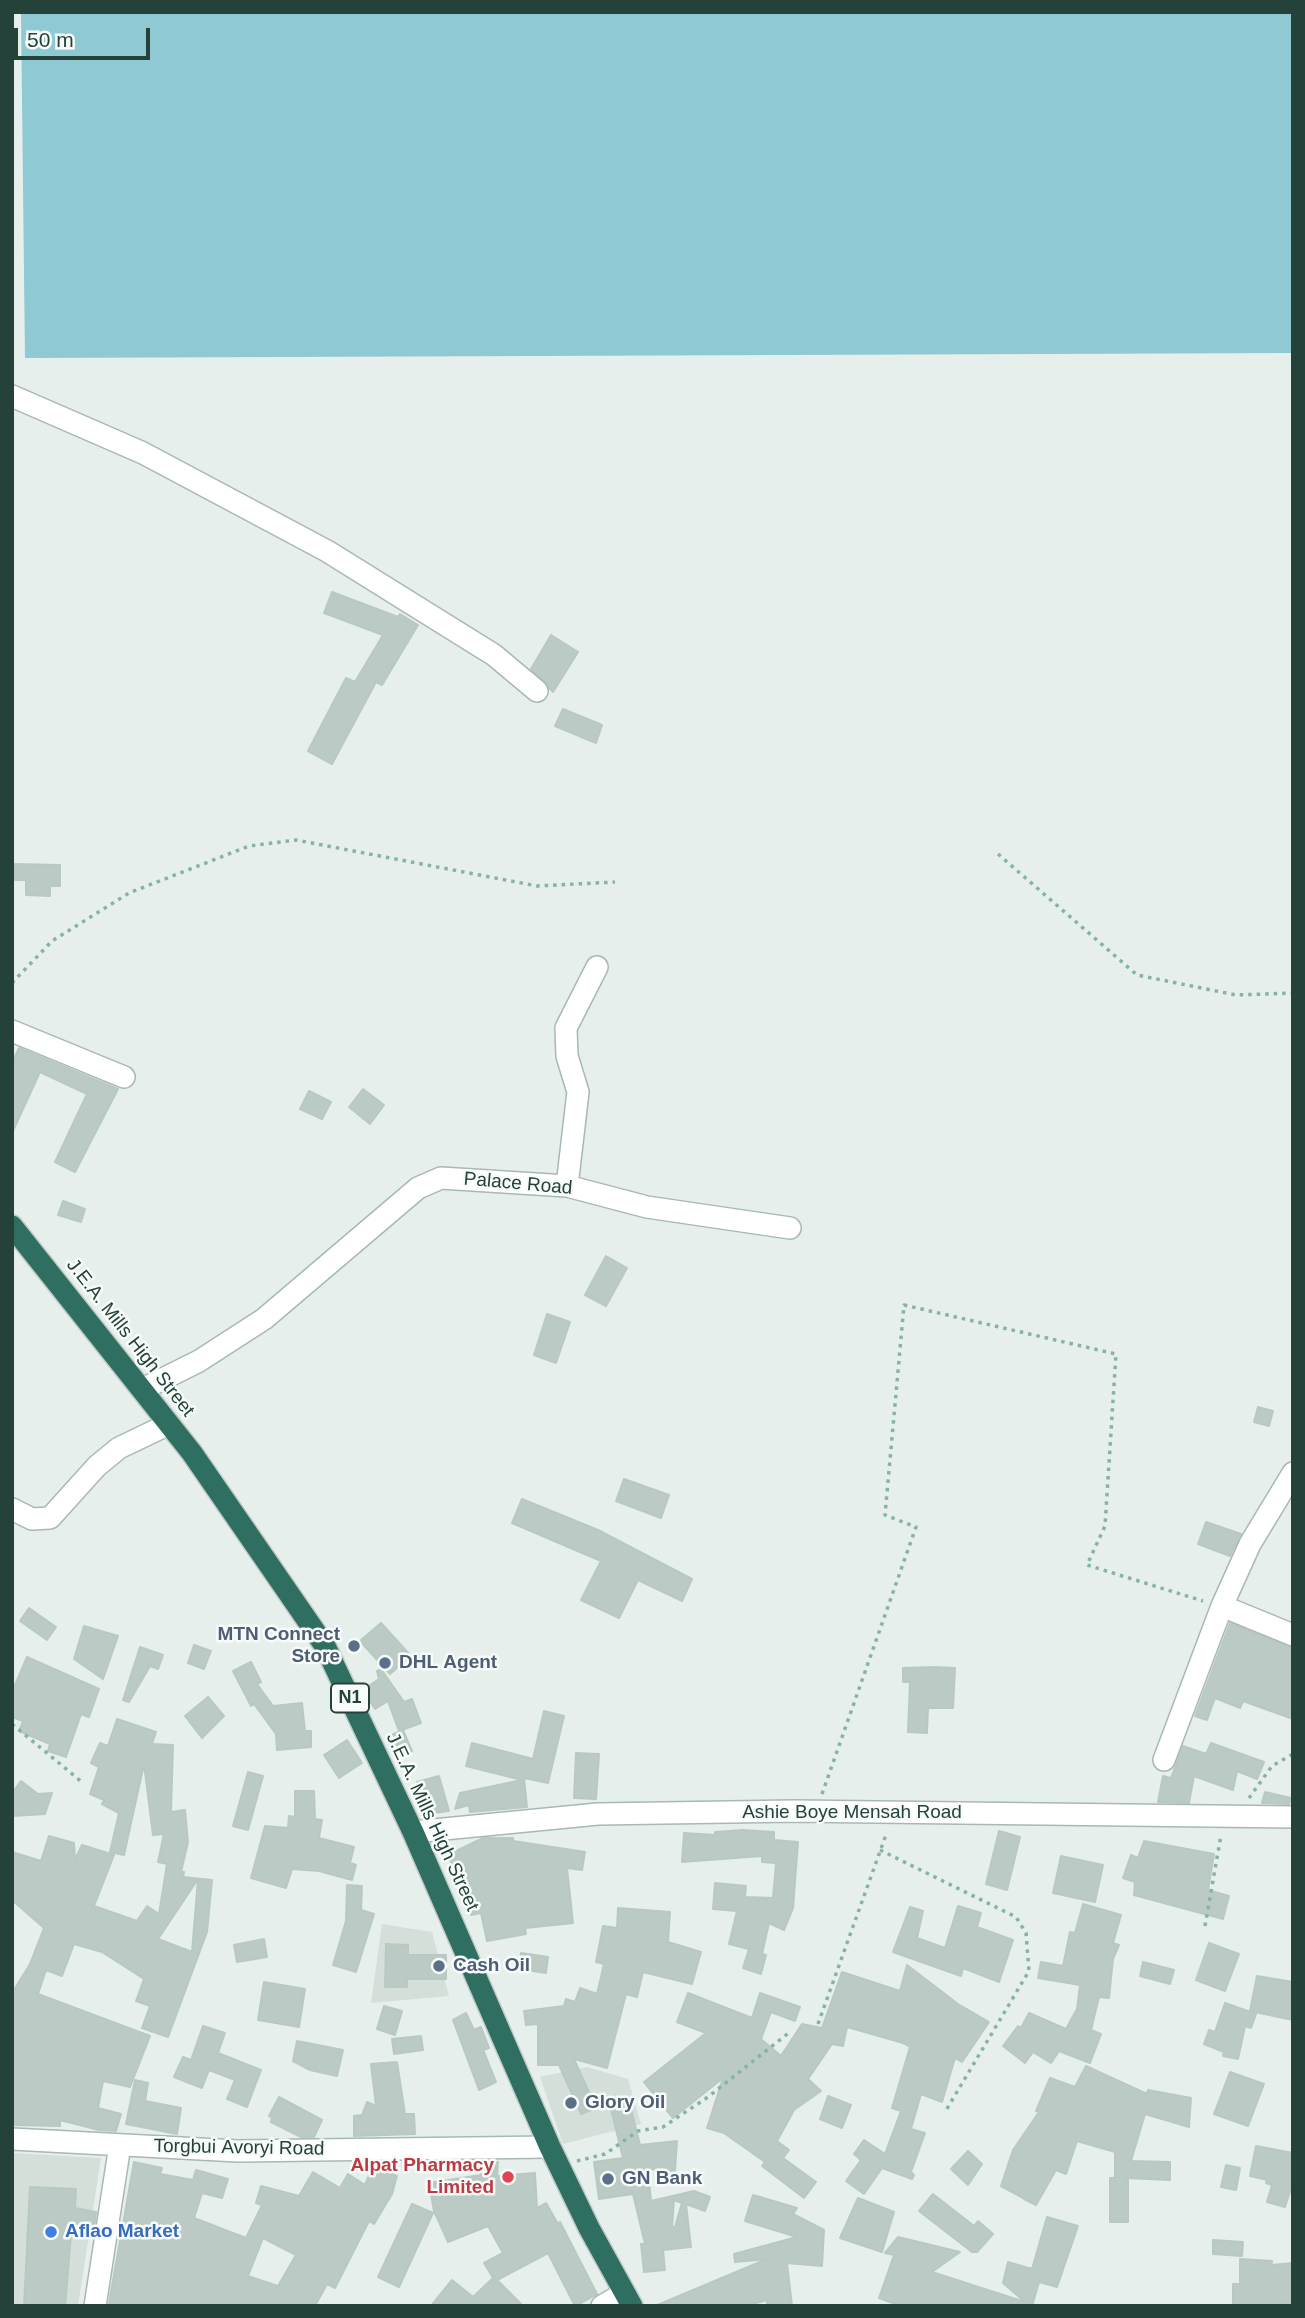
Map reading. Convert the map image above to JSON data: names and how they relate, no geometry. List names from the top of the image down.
{
  "streets": {
    "highway": ["J.E.A. Mills High Street", "N1"],
    "street": ["Palace Road", "Ashie Boye Mensah Road", "Torgbui Avoryi Road"]
  },
  "crossings": [
    ["Palace Road", "J.E.A. Mills High Street"],
    ["J.E.A. Mills High Street", "Ashie Boye Mensah Road"],
    ["J.E.A. Mills High Street", "Torgbui Avoryi Road"]
  ],
  "places": [
    "MTN Connect Store",
    "DHL Agent",
    "Cash Oil",
    "Glory Oil",
    "Alpat Pharmacy Limited",
    "GN Bank",
    "Aflao Market"
  ],
  "scale_bar": "50 m"
}
